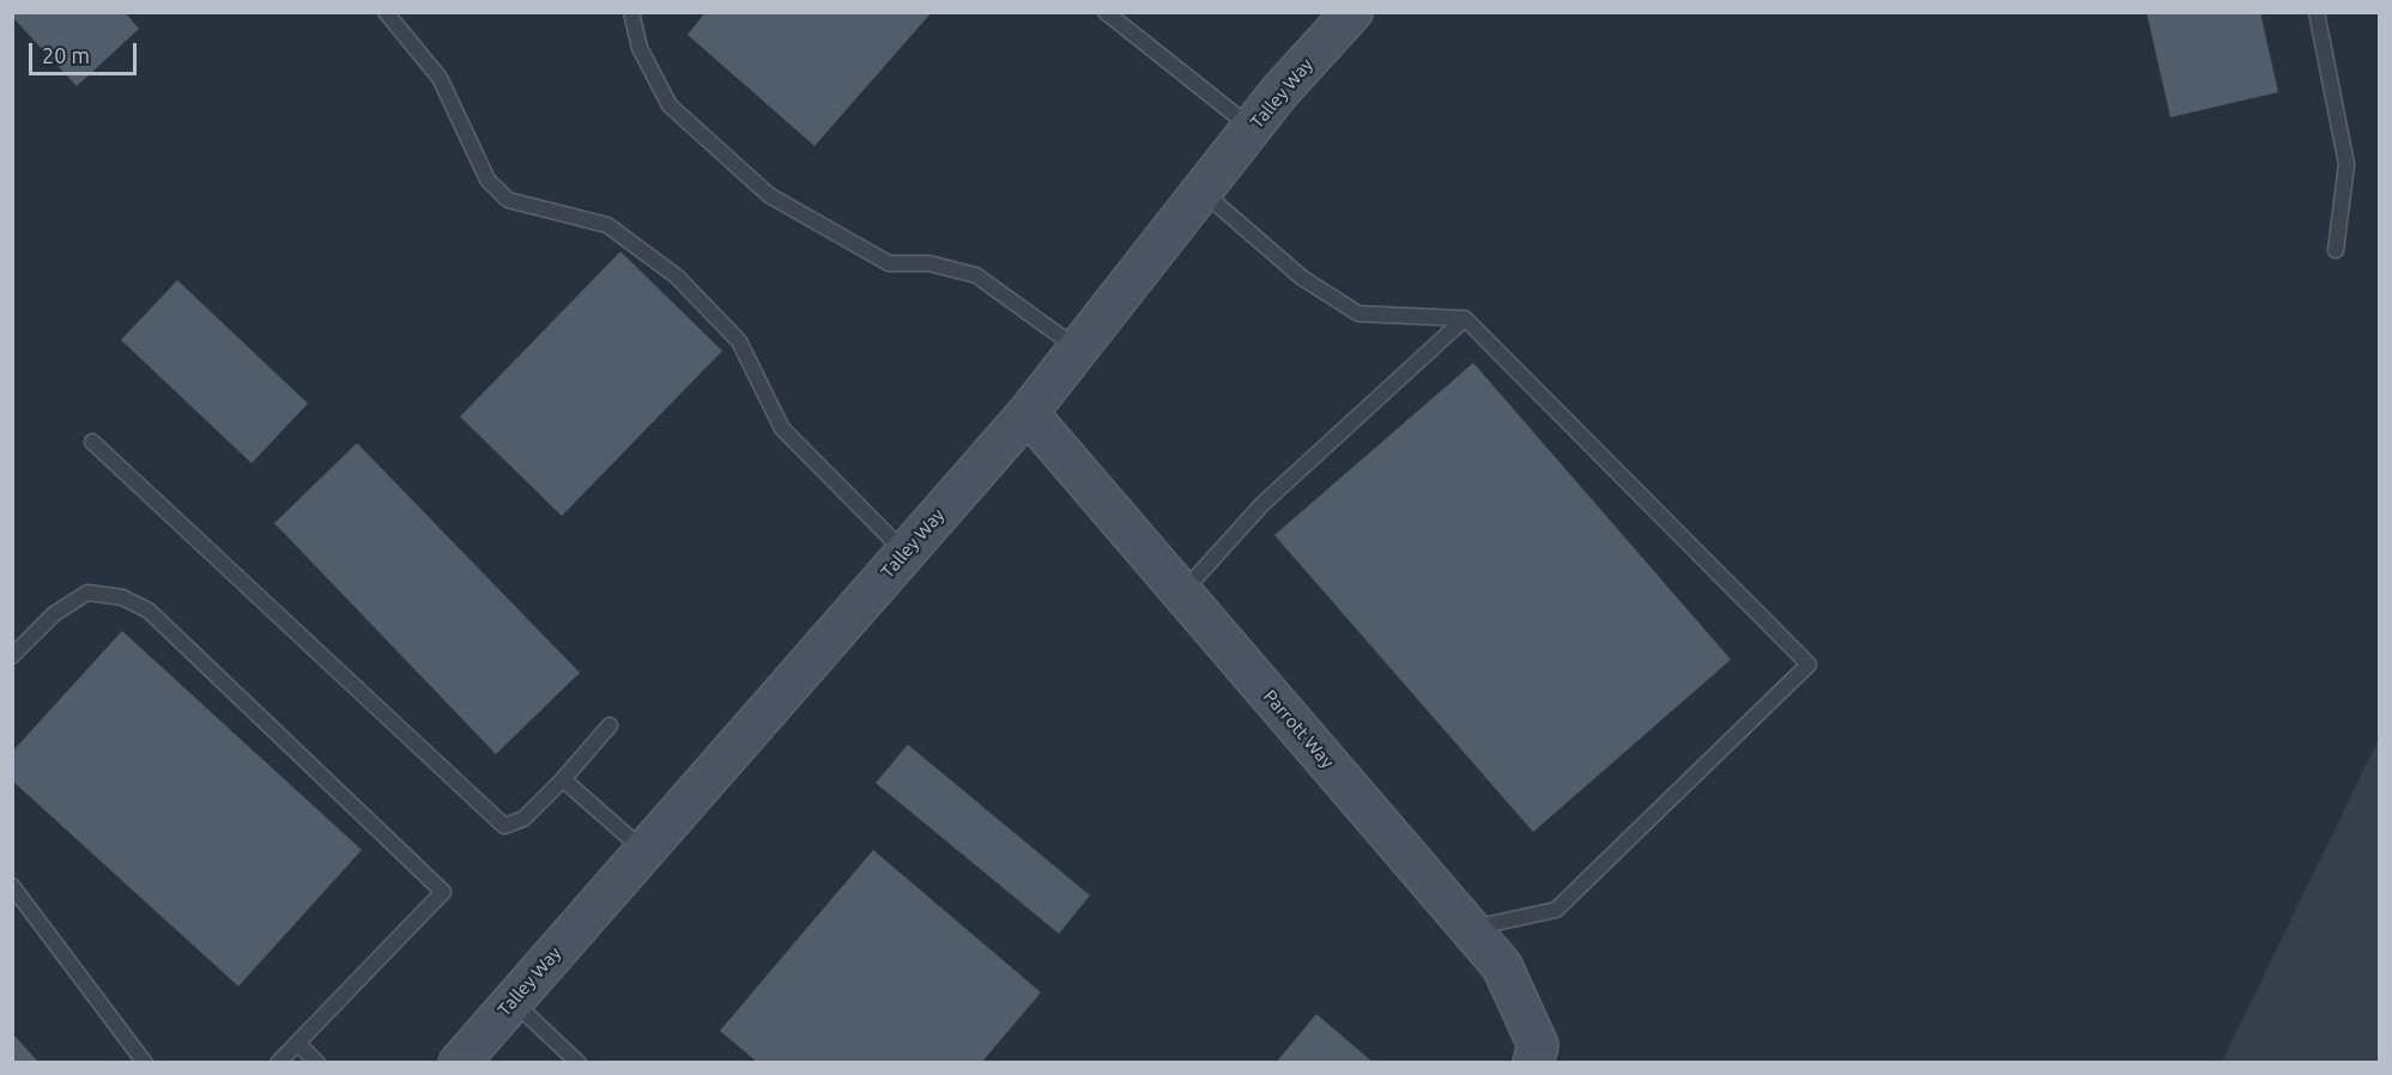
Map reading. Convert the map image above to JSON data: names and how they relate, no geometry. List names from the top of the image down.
{
  "streets": {
    "main road": ["Talley Way", "Parrott Way"]
  },
  "crossings": [
    ["Talley Way", "Parrott Way"]
  ],
  "scale_bar": "20 m"
}
